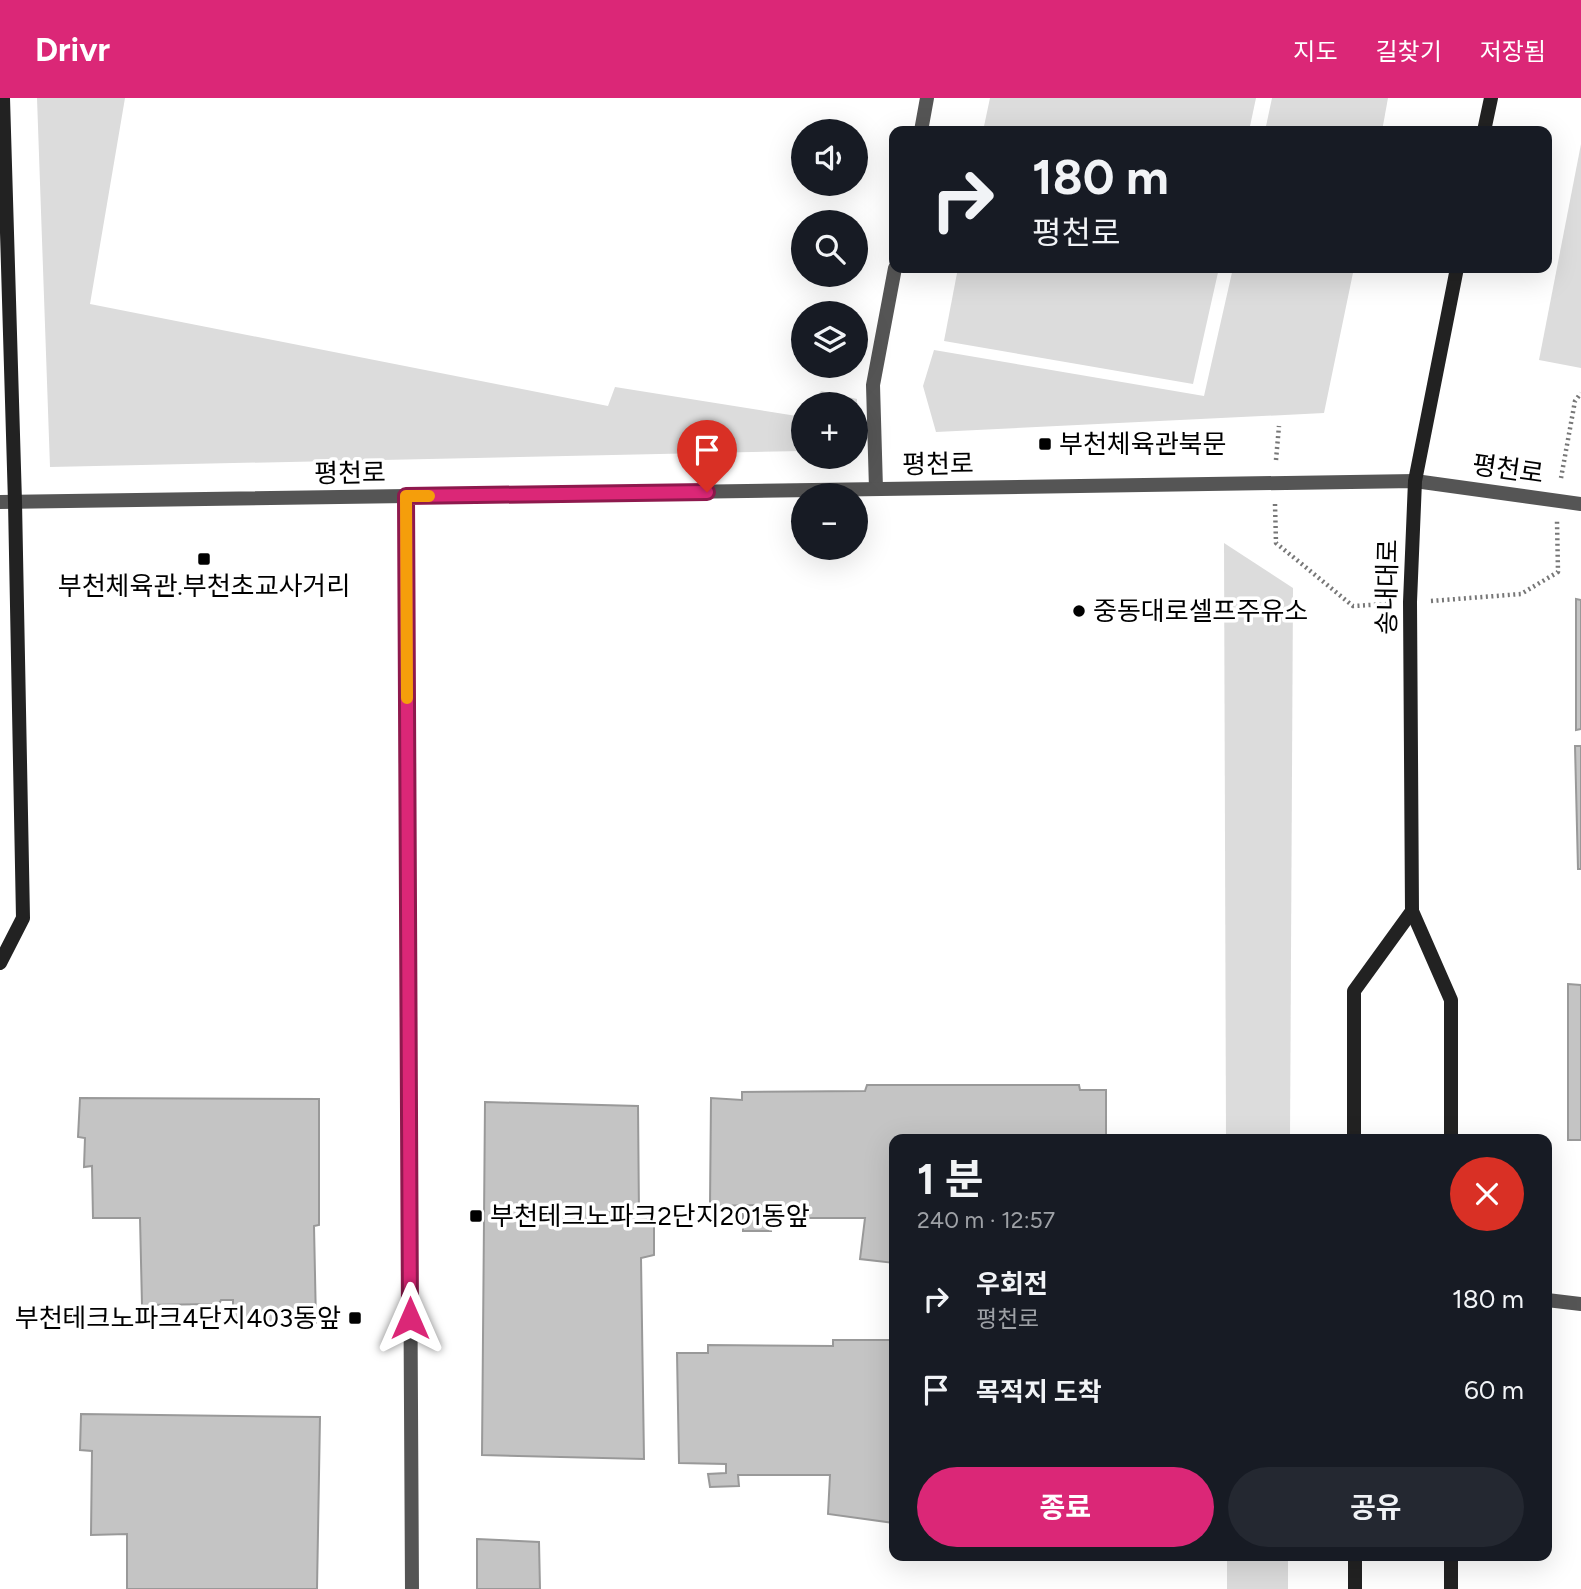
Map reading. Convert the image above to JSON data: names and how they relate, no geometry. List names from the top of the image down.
{
  "streets": {
    "street": ["평천로", "송내대로"]
  },
  "crossings": [
    ["평천로", "송내대로"]
  ],
  "places": {
    "transit": [
      "부천체육관북문",
      "부천체육관.부천초교사거리",
      "부천테크노파크2단지201동앞",
      "부천테크노파크4단지403동앞"
    ],
    "other": ["중동대로셀프주유소"]
  },
  "page": {
    "header": "Drivr",
    "nav": ["지도", "길찾기", "저장됨"],
    "map_buttons": ["+", "−"],
    "turn": ["180 m", "평천로"],
    "heading": ["1 분", "240 m · 12:57"],
    "list": [
      {
        "name": "우회전",
        "note": "평천로",
        "value": "180 m"
      },
      {
        "name": "목적지 도착",
        "value": "60 m"
      }
    ],
    "buttons": ["종료", "공유"]
  }
}
